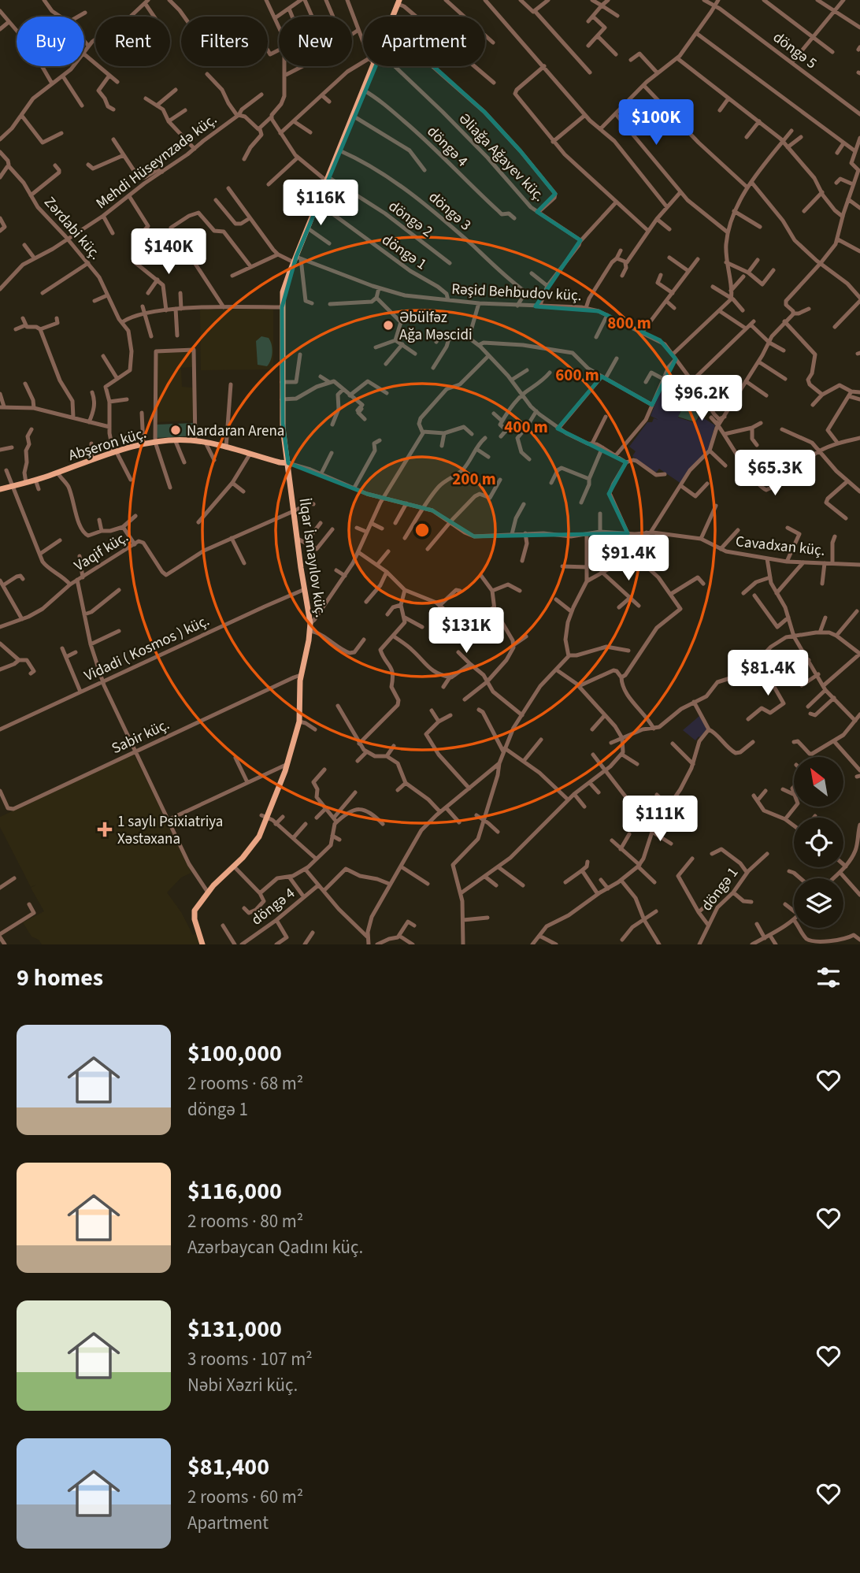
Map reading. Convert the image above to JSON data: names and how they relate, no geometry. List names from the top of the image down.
{
  "streets": {
    "main road": ["Abşeron küç.", "İlqar İsmayılov küç."],
    "street": [
      "döngə 5",
      "döngə 4",
      "Əliağa Ağayev küç.",
      "Mehdi Hüseynzadə küç.",
      "döngə 3",
      "döngə 2",
      "Zərdabi küç.",
      "döngə 1",
      "Rəşid Behbudov küç.",
      "Cavadxan küç.",
      "Vaqif küç.",
      "Vidadi ( Kosmos ) küç.",
      "Sabir küç."
    ]
  },
  "crossings": [
    ["döngə 4", "İlqar İsmayılov küç."],
    ["Mehdi Hüseynzadə küç.", "Zərdabi küç."],
    ["döngə 3", "Rəşid Behbudov küç."],
    ["döngə 3", "İlqar İsmayılov küç."],
    ["döngə 2", "İlqar İsmayılov küç."],
    ["Zərdabi küç.", "Abşeron küç."],
    ["döngə 1", "Rəşid Behbudov küç."],
    ["döngə 1", "İlqar İsmayılov küç."],
    ["Rəşid Behbudov küç.", "İlqar İsmayılov küç."],
    ["Abşeron küç.", "Cavadxan küç."],
    ["Abşeron küç.", "İlqar İsmayılov küç."],
    ["Cavadxan küç.", "İlqar İsmayılov küç."],
    ["Vaqif küç.", "İlqar İsmayılov küç."],
    ["İlqar İsmayılov küç.", "Vidadi ( Kosmos ) küç."],
    ["İlqar İsmayılov küç.", "Sabir küç."]
  ],
  "places": {
    "other": ["Əbülfəz Ağa Məscidi", "Nardaran Arena"],
    "health": ["1 saylı Psixiatriya Xəstəxana"]
  },
  "north": "top left",
  "page": {
    "chip": [
      "Buy",
      "Rent",
      "Filters",
      "New",
      "Apartment"
    ],
    "price": [
      "$100K",
      "$116K",
      "$140K",
      "$96.2K",
      "$65.3K",
      "$91.4K",
      "$131K",
      "$81.4K",
      "$111K"
    ],
    "heading": "9 homes",
    "list": [
      {
        "name": "$100,000",
        "note": "2 rooms · 68 m² · döngə 1"
      },
      {
        "name": "$116,000",
        "note": "2 rooms · 80 m² · Azərbaycan Qadını küç."
      },
      {
        "name": "$131,000",
        "note": "3 rooms · 107 m² · Nəbi Xəzri küç."
      },
      {
        "name": "$81,400",
        "note": "2 rooms · 60 m² · Apartment"
      }
    ]
  },
  "rings": [
    "800 m",
    "600 m",
    "400 m",
    "200 m"
  ]
}
